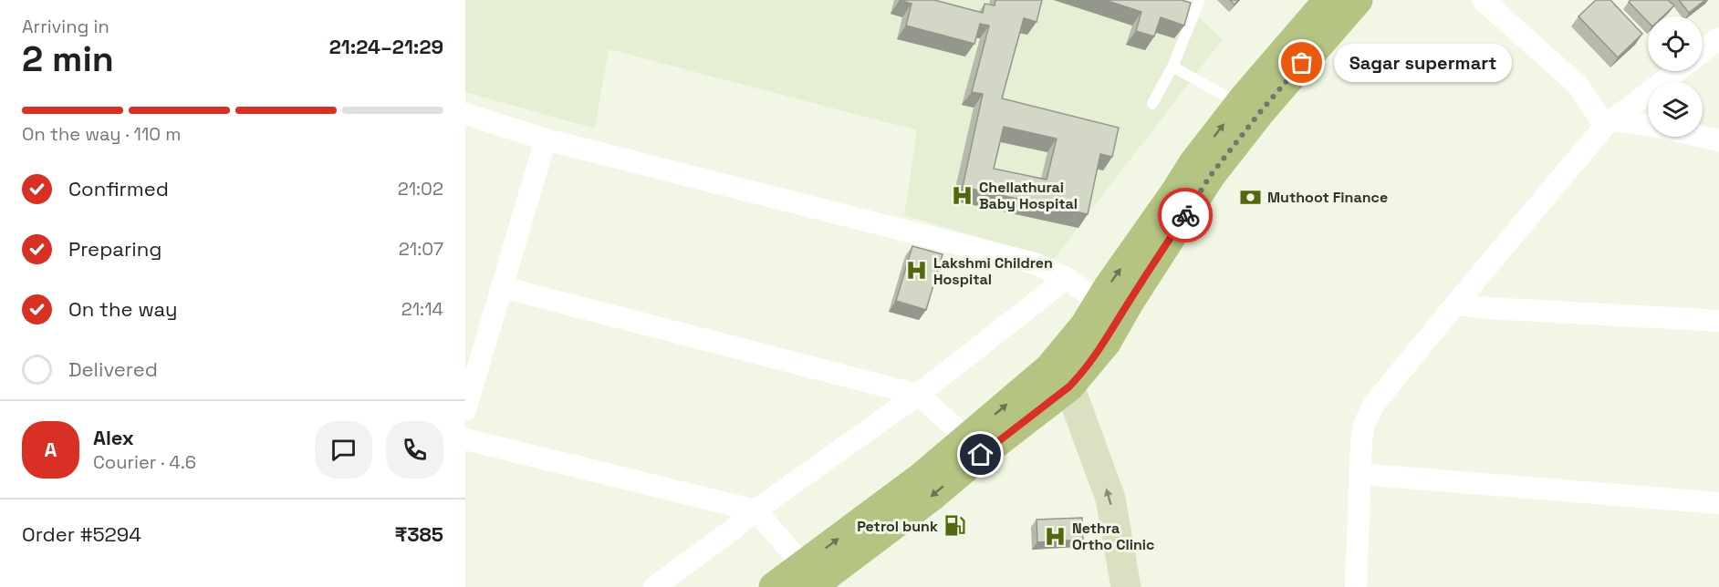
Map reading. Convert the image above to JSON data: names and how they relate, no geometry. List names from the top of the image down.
{
  "places": {
    "other": ["Sagar supermart"],
    "hospital": ["Chellathurai Baby Hospital", "Lakshmi Children Hospital", "Nethra Ortho Clinic"],
    "bank": ["Muthoot Finance"],
    "fuel station": ["Petrol bunk"]
  },
  "page": {
    "heading": ["2 min", "Arriving in", "21:24–21:29"],
    "panel": [
      "Alex",
      "Courier · 4.6",
      "Order #5294",
      "₹385"
    ],
    "bubble": "Sagar supermart",
    "bar": "On the way · 110 m",
    "list": [
      ["Confirmed", "21:02"],
      ["Preparing", "21:07"],
      ["On the way", "21:14"],
      "Delivered"
    ],
    "round": "A"
  }
}
